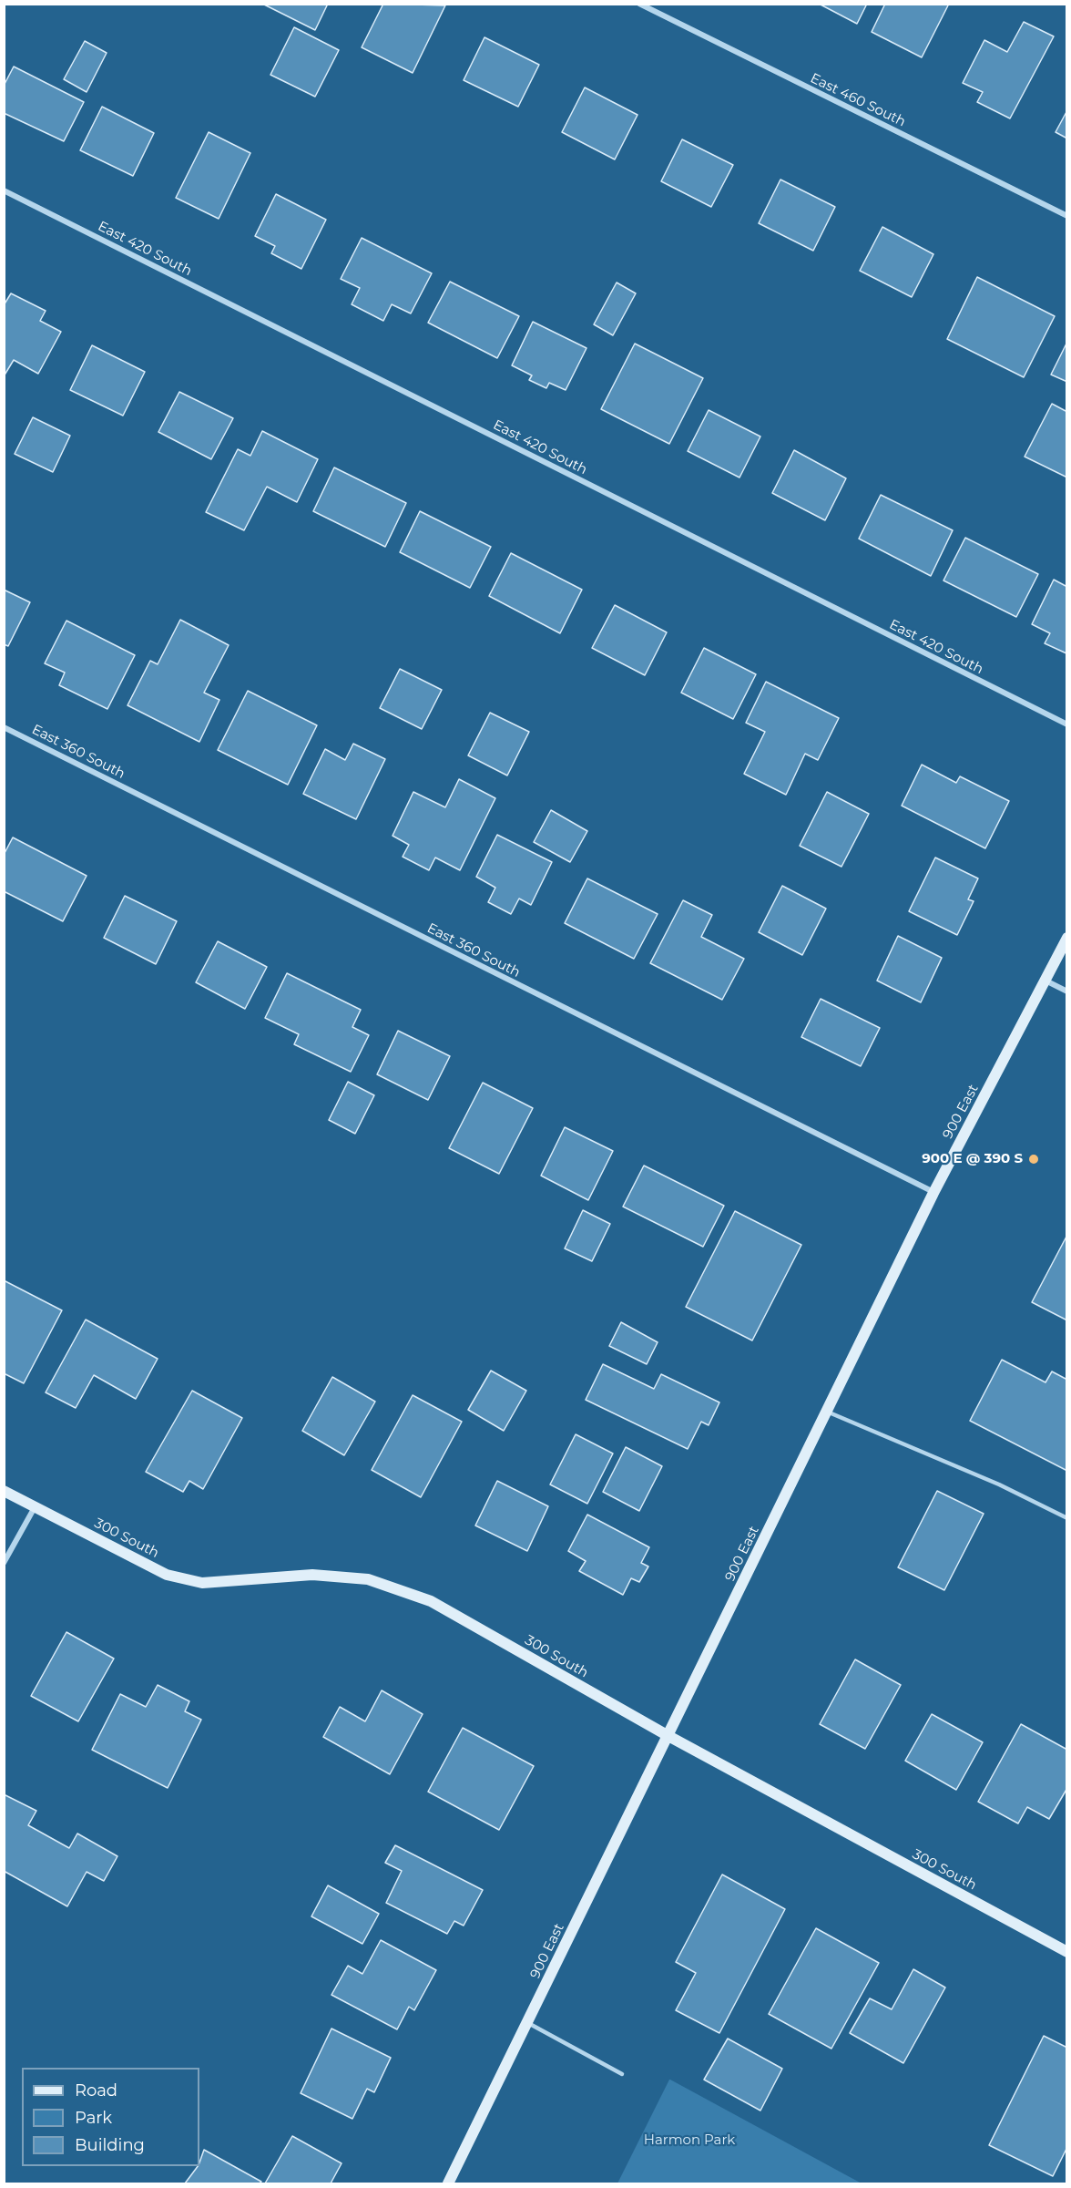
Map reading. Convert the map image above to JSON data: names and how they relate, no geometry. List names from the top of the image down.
{
  "streets": {
    "main road": ["900 East", "300 South"],
    "street": ["East 460 South", "East 420 South", "East 360 South"]
  },
  "crossings": [
    ["East 360 South", "900 East"],
    ["900 East", "300 South"]
  ],
  "parks": ["Harmon Park"],
  "places": ["900 E @ 390 S"],
  "legend": ["Road", "Park", "Building"]
}
